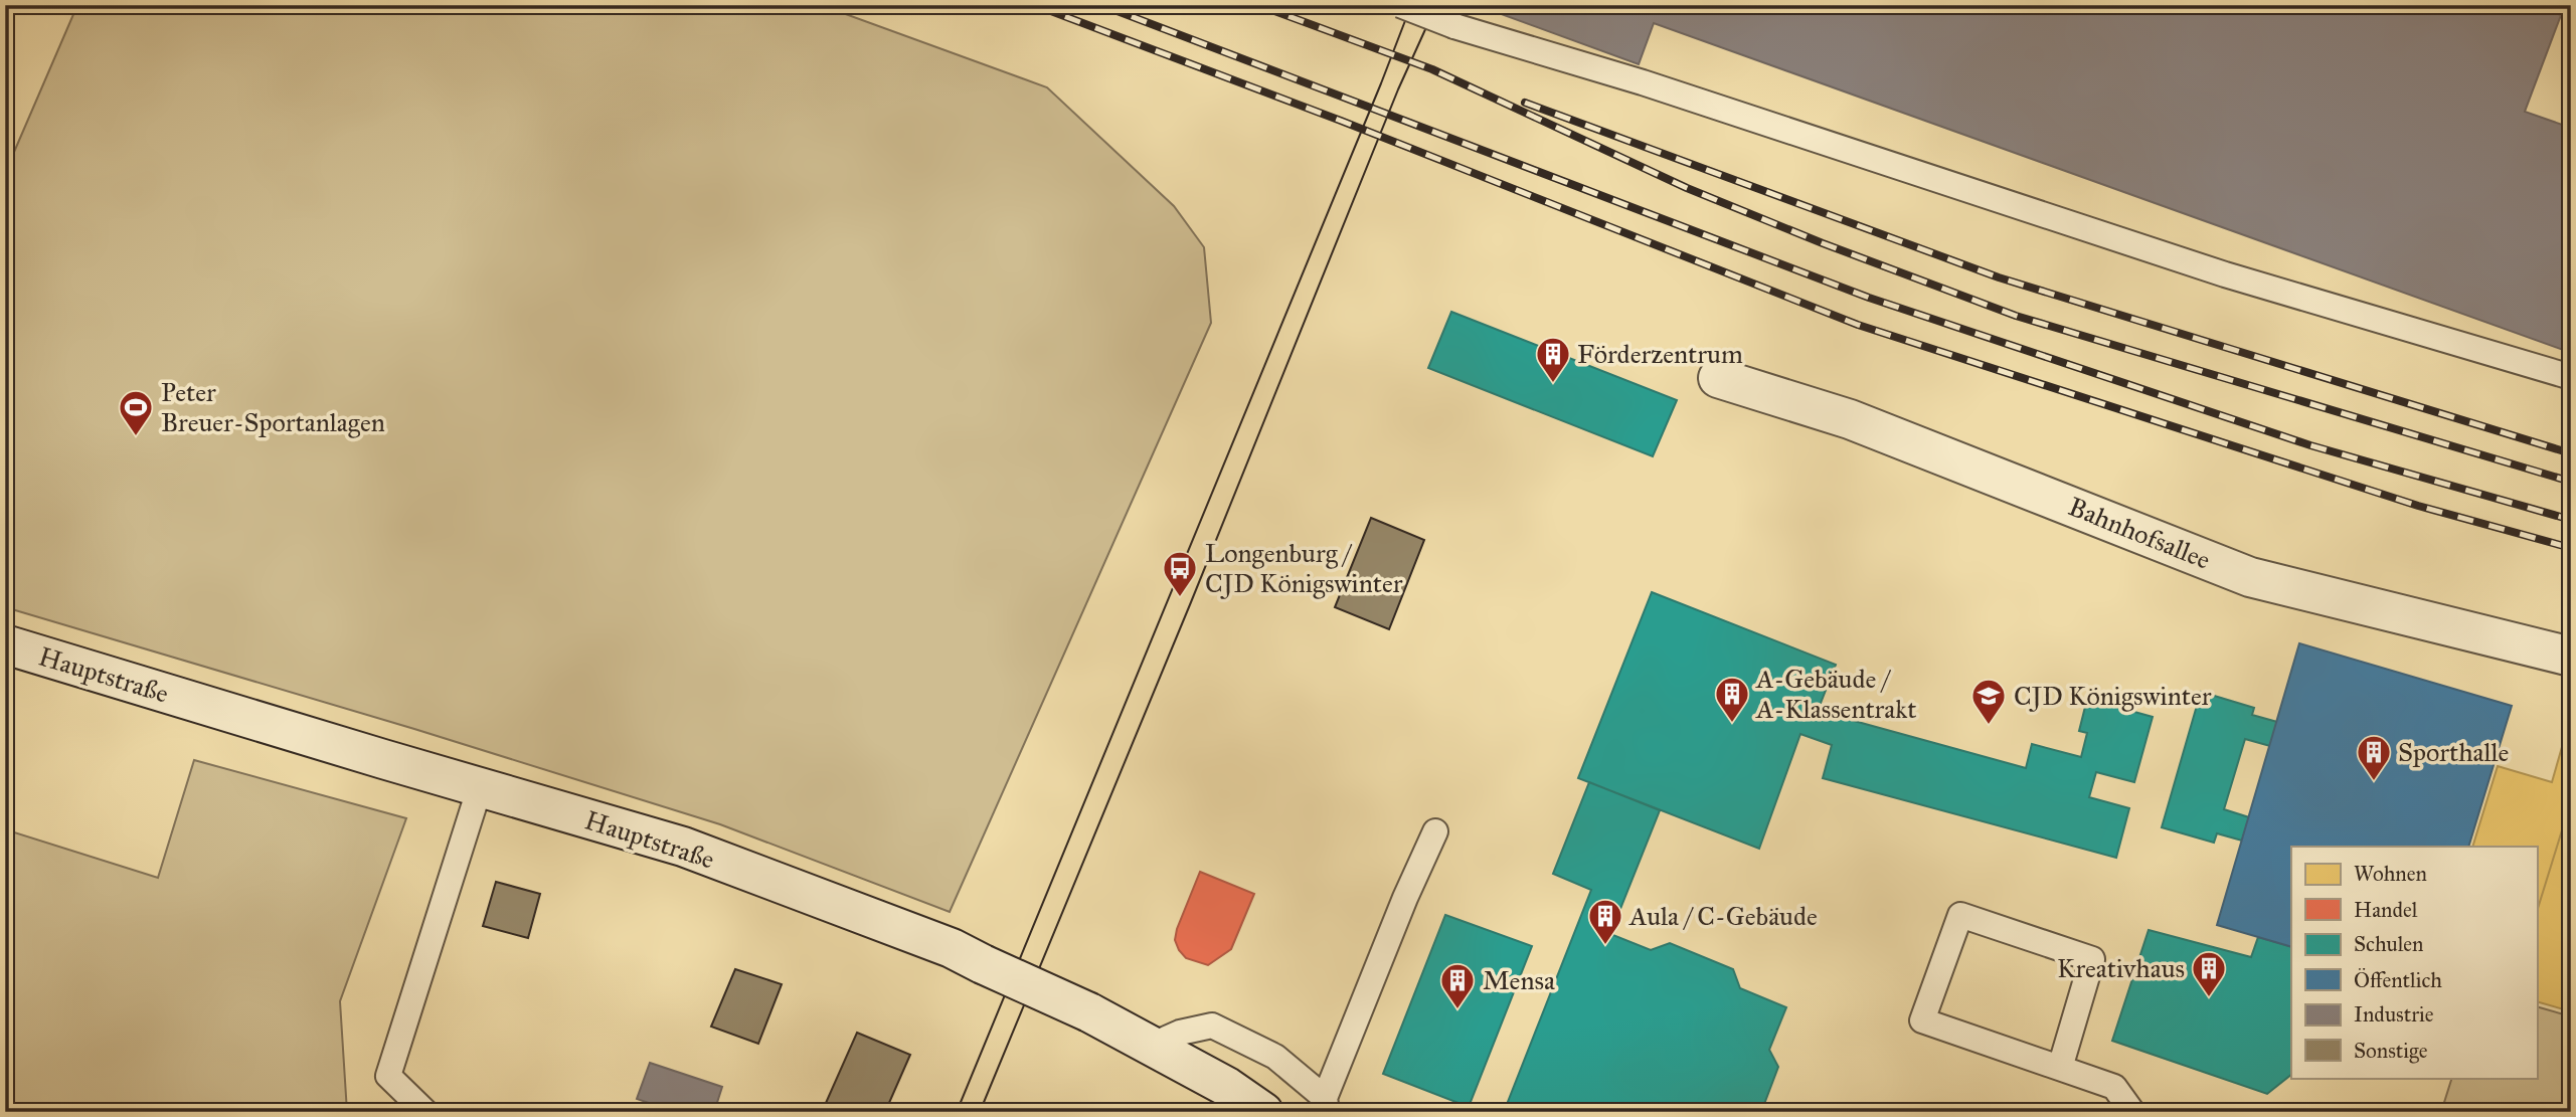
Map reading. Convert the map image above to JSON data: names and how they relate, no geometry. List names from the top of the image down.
{
  "streets": {
    "main road": ["Bahnhofsallee", "Hauptstraße"]
  },
  "places": {
    "building": [
      "Förderzentrum",
      "A-Gebäude / A-Klassentrakt",
      "Sporthalle",
      "Aula / C-Gebäude",
      "Kreativhaus",
      "Mensa"
    ],
    "sports": ["Peter Breuer-Sportanlagen"],
    "bus stop": ["Longenburg / CJD Königswinter"],
    "school or university": ["CJD Königswinter"]
  },
  "legend": [
    "Wohnen",
    "Handel",
    "Schulen",
    "Öffentlich",
    "Industrie",
    "Sonstige"
  ]
}
